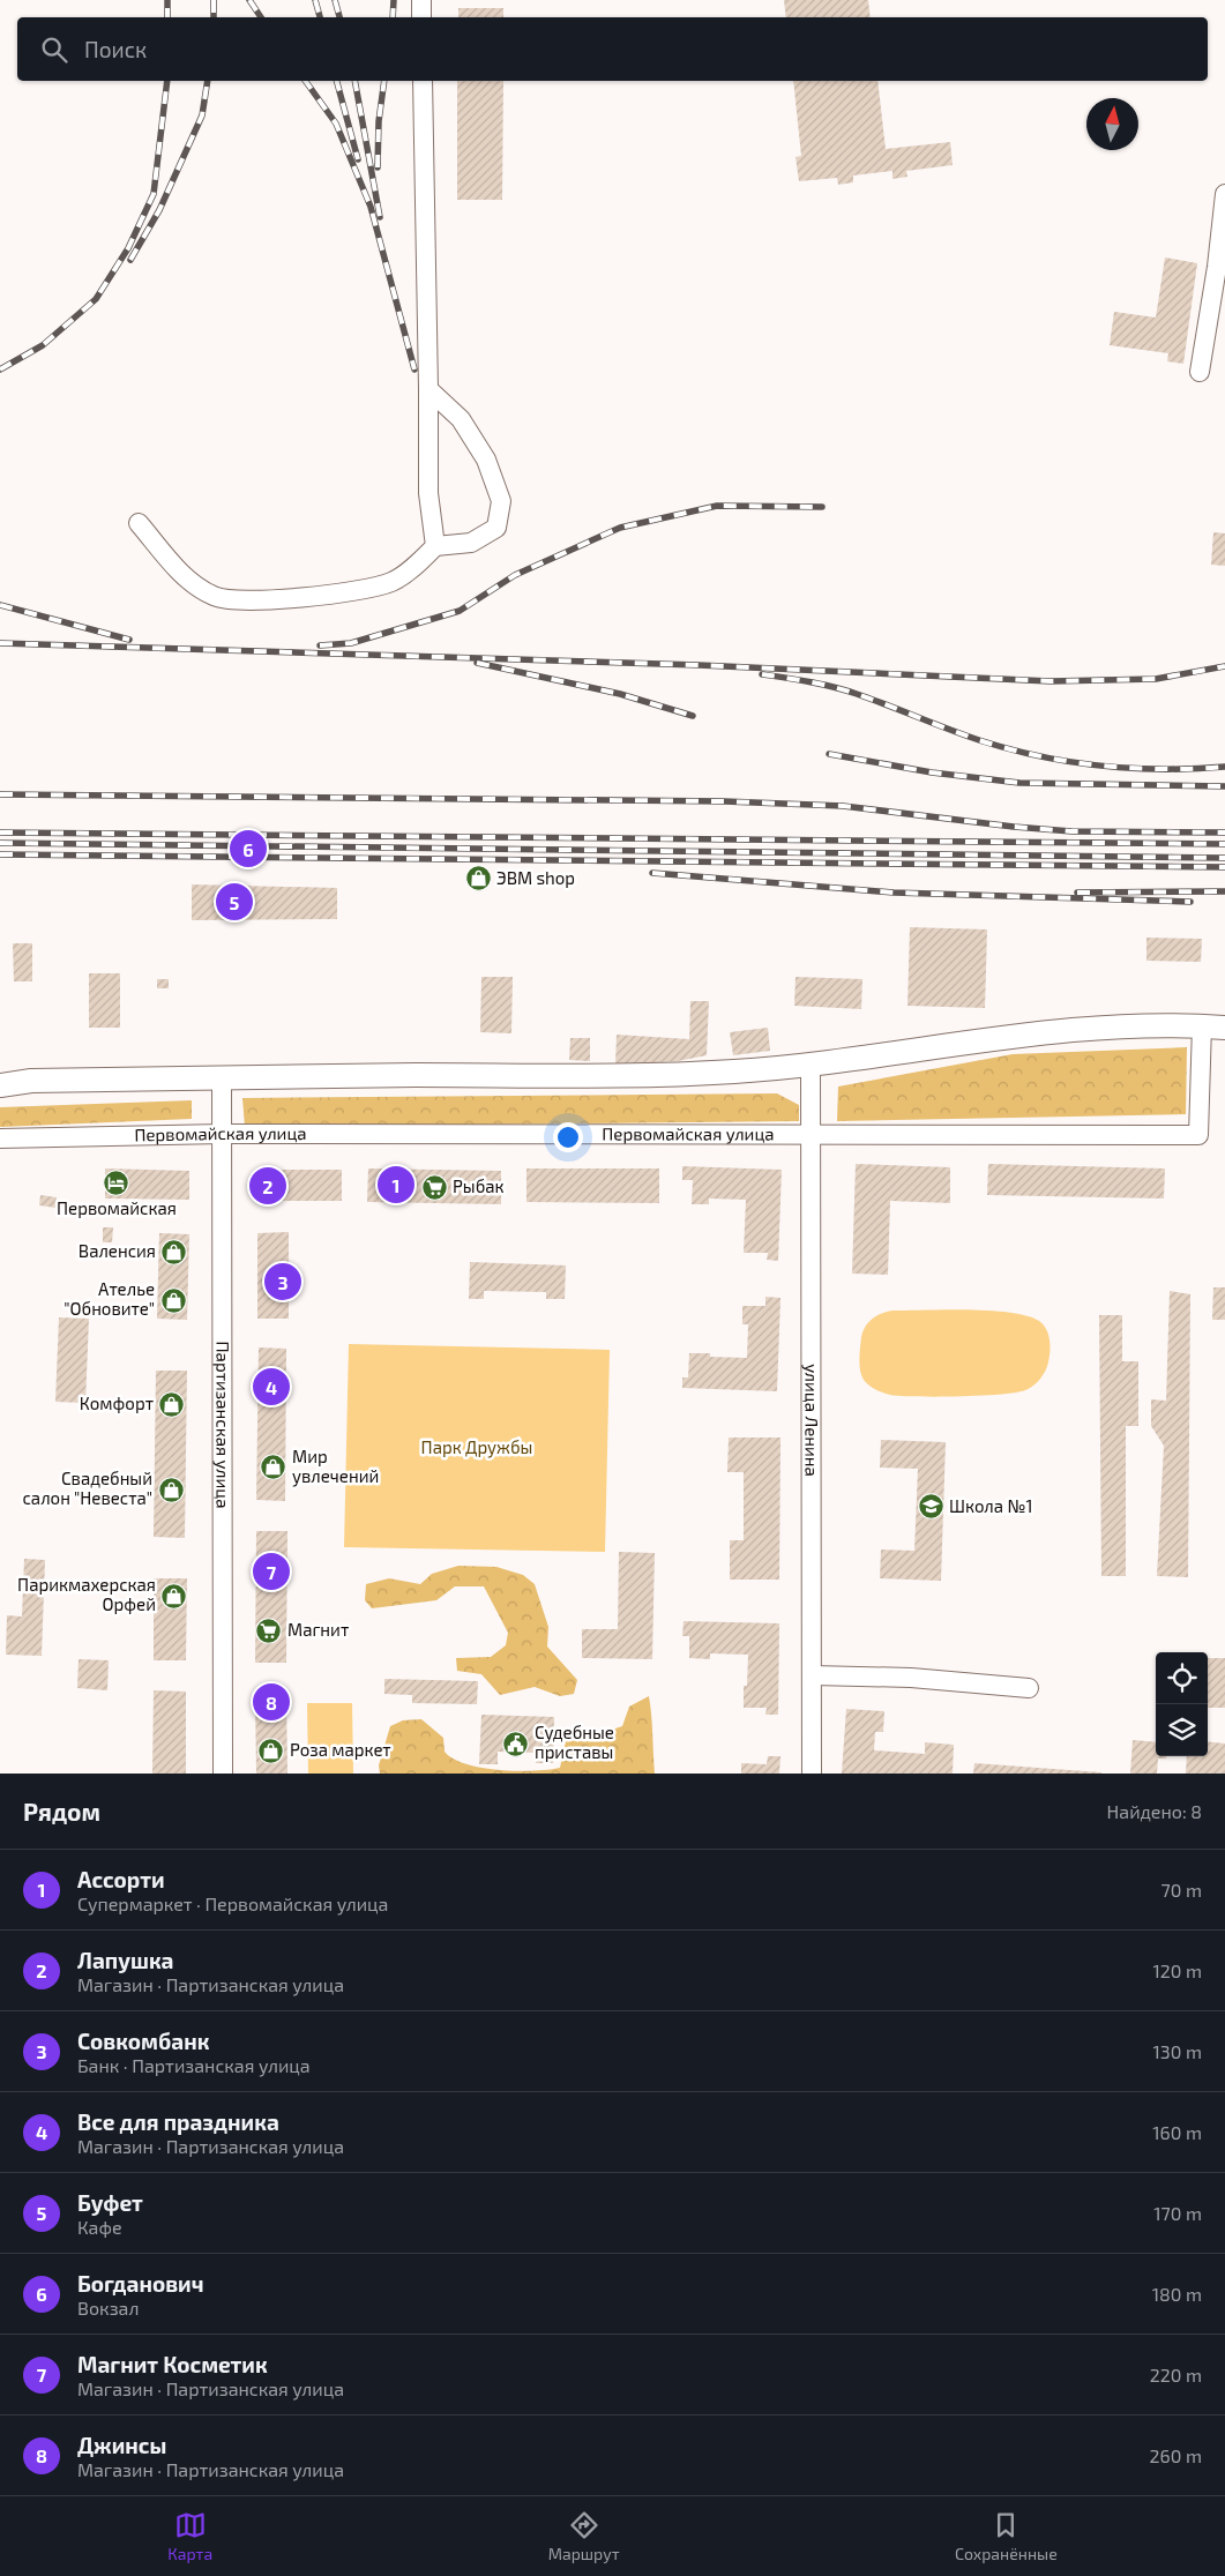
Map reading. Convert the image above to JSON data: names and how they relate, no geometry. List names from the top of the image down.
{
  "streets": {
    "street": ["Первомайская улица", "улица Ленина", "Партизанская улица"]
  },
  "crossings": [
    ["Первомайская улица", "улица Ленина"],
    ["Первомайская улица", "Партизанская улица"]
  ],
  "parks": ["Парк Дружбы"],
  "places": {
    "shop": [
      "ЭВМ shop",
      "Валенсия",
      "Ателье \"Обновите\"",
      "Комфорт",
      "Мир увлечений",
      "Свадебный салон \"Невеста\"",
      "Парикмахерская Орфей",
      "Роза маркет"
    ],
    "hotel": ["Первомайская"],
    "supermarket": ["Рыбак", "Магнит"],
    "school or university": ["Школа №1"],
    "public building": ["Судебные приставы"]
  },
  "north": "top",
  "page": {
    "search": "Поиск",
    "pins": [
      "6",
      "5",
      "1",
      "2",
      "3",
      "4",
      "7",
      "8"
    ],
    "heading": ["Рядом", "Найдено: 8"],
    "list": [
      {
        "mark": "1",
        "name": "Ассорти",
        "note": "Супермаркет · Первомайская улица",
        "value": "70 m"
      },
      {
        "mark": "2",
        "name": "Лапушка",
        "note": "Магазин · Партизанская улица",
        "value": "120 m"
      },
      {
        "mark": "3",
        "name": "Совкомбанк",
        "note": "Банк · Партизанская улица",
        "value": "130 m"
      },
      {
        "mark": "4",
        "name": "Все для праздника",
        "note": "Магазин · Партизанская улица",
        "value": "160 m"
      },
      {
        "mark": "5",
        "name": "Буфет",
        "note": "Кафе",
        "value": "170 m"
      },
      {
        "mark": "6",
        "name": "Богданович",
        "note": "Вокзал",
        "value": "180 m"
      },
      {
        "mark": "7",
        "name": "Магнит Косметик",
        "note": "Магазин · Партизанская улица",
        "value": "220 m"
      },
      {
        "mark": "8",
        "name": "Джинсы",
        "note": "Магазин · Партизанская улица",
        "value": "260 m"
      }
    ],
    "nav": ["Карта", "Маршрут", "Сохранённые"]
  }
}
